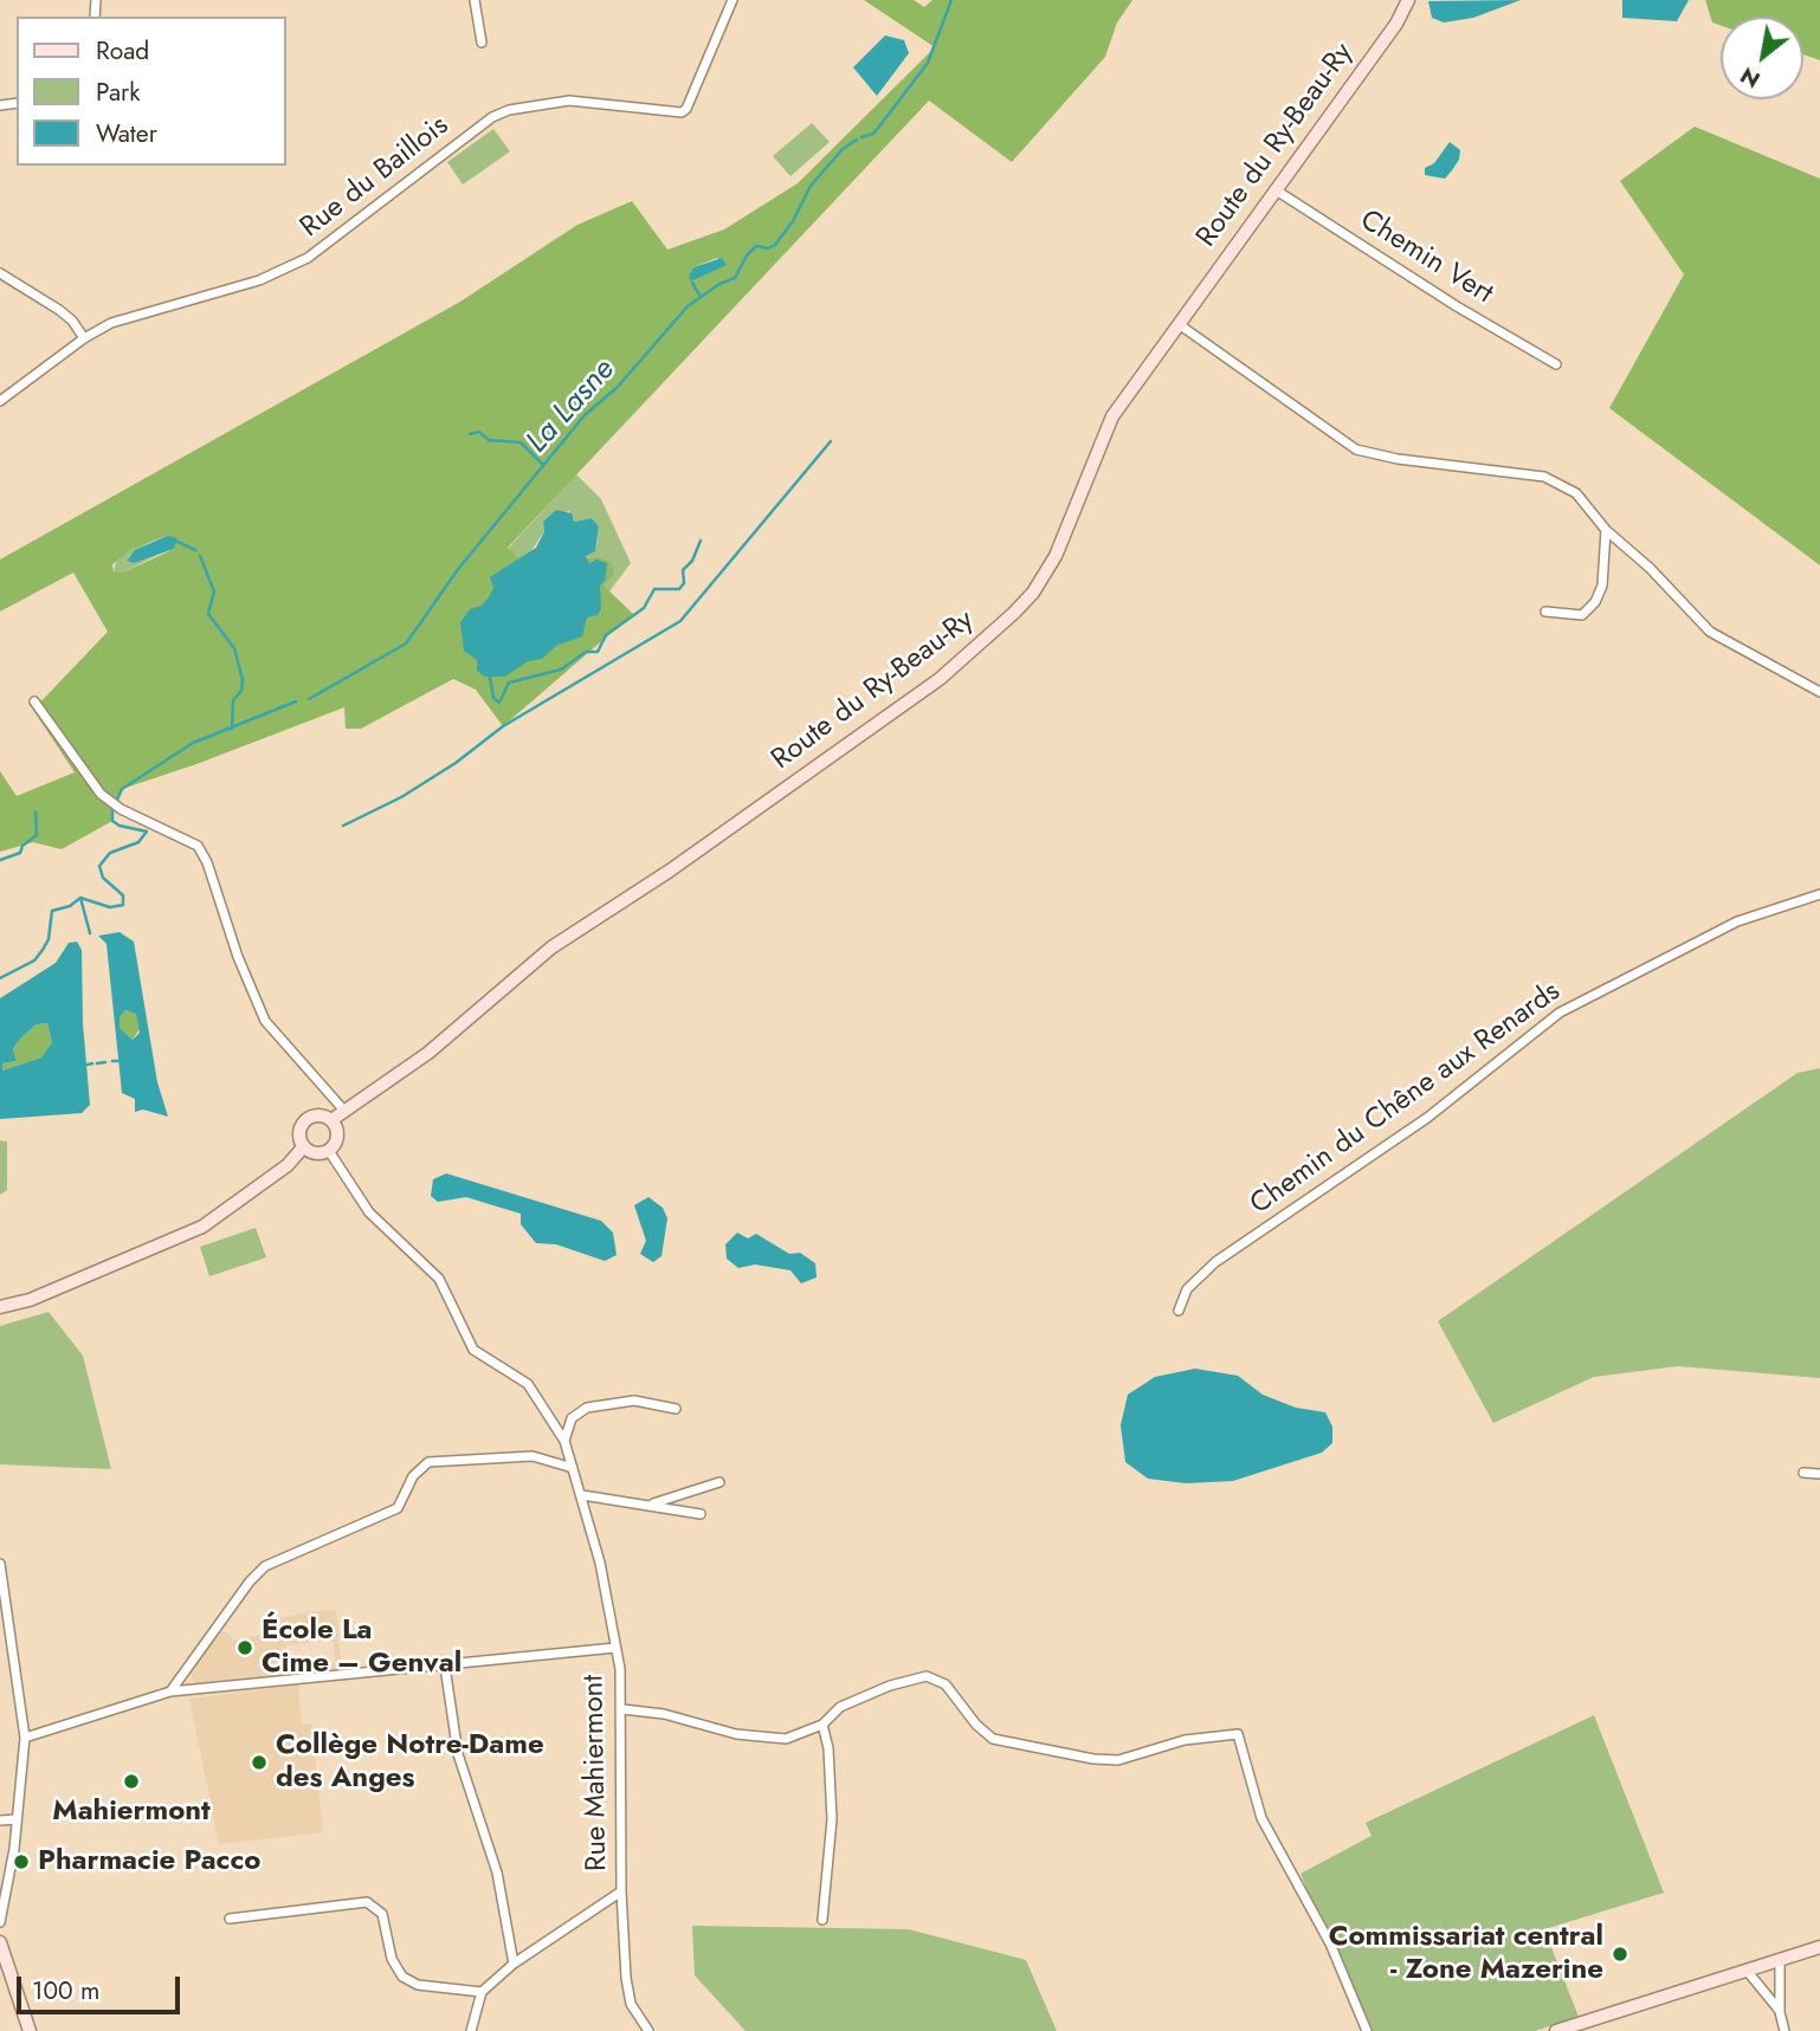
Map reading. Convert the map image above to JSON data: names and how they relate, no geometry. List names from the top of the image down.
{
  "streets": {
    "street": [
      "Route du Ry-Beau-Ry",
      "Rue du Baillois",
      "Chemin Vert",
      "Chemin du Chêne aux Renards",
      "Rue Mahiermont"
    ]
  },
  "crossings": [
    ["Route du Ry-Beau-Ry", "Chemin Vert"],
    ["Route du Ry-Beau-Ry", "Rue Mahiermont"]
  ],
  "water": ["La Lasne"],
  "places": [
    "École La Cime – Genval",
    "Collège Notre-Dame des Anges",
    "Mahiermont",
    "Pharmacie Pacco",
    "Commissariat central - Zone Mazerine"
  ],
  "legend": ["Road", "Park", "Water"],
  "scale_bar": "100 m",
  "north": "bottom left"
}
